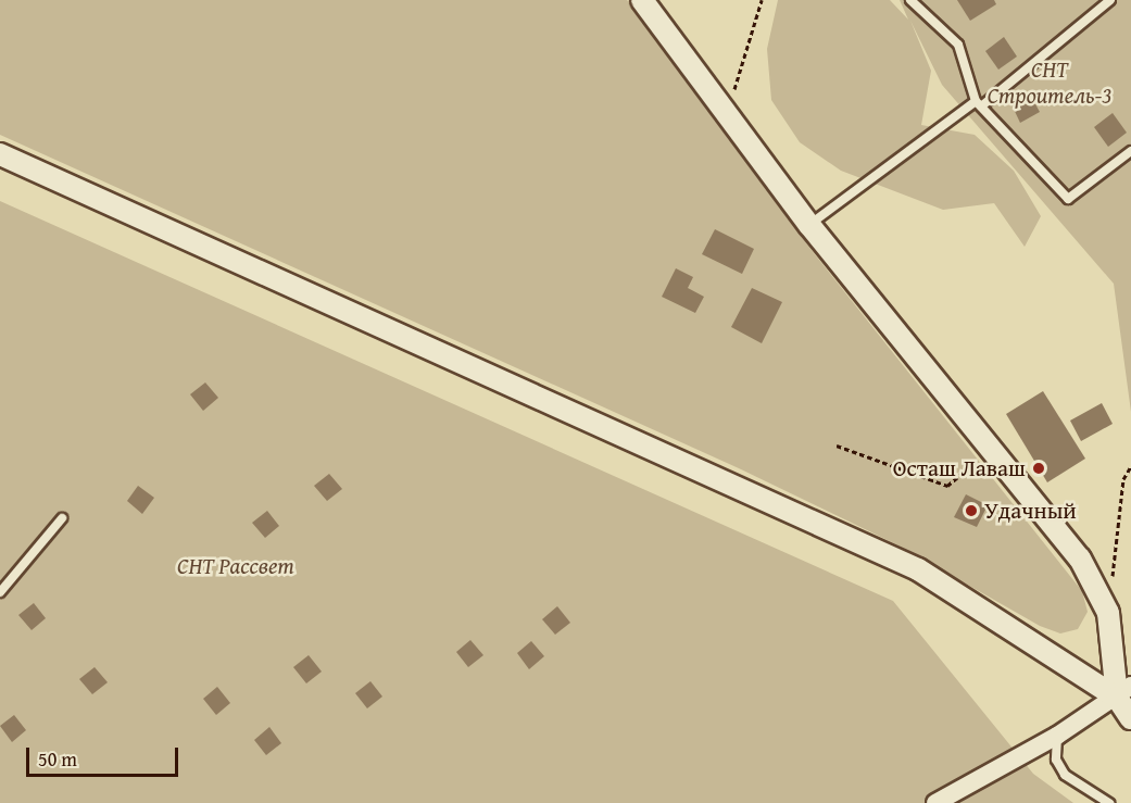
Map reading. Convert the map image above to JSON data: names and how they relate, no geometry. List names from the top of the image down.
{
  "parks": ["СНТ Строитель-3", "СНТ Рассвет"],
  "places": ["Осташ Лаваш", "Удачный"],
  "scale_bar": "50 m"
}
